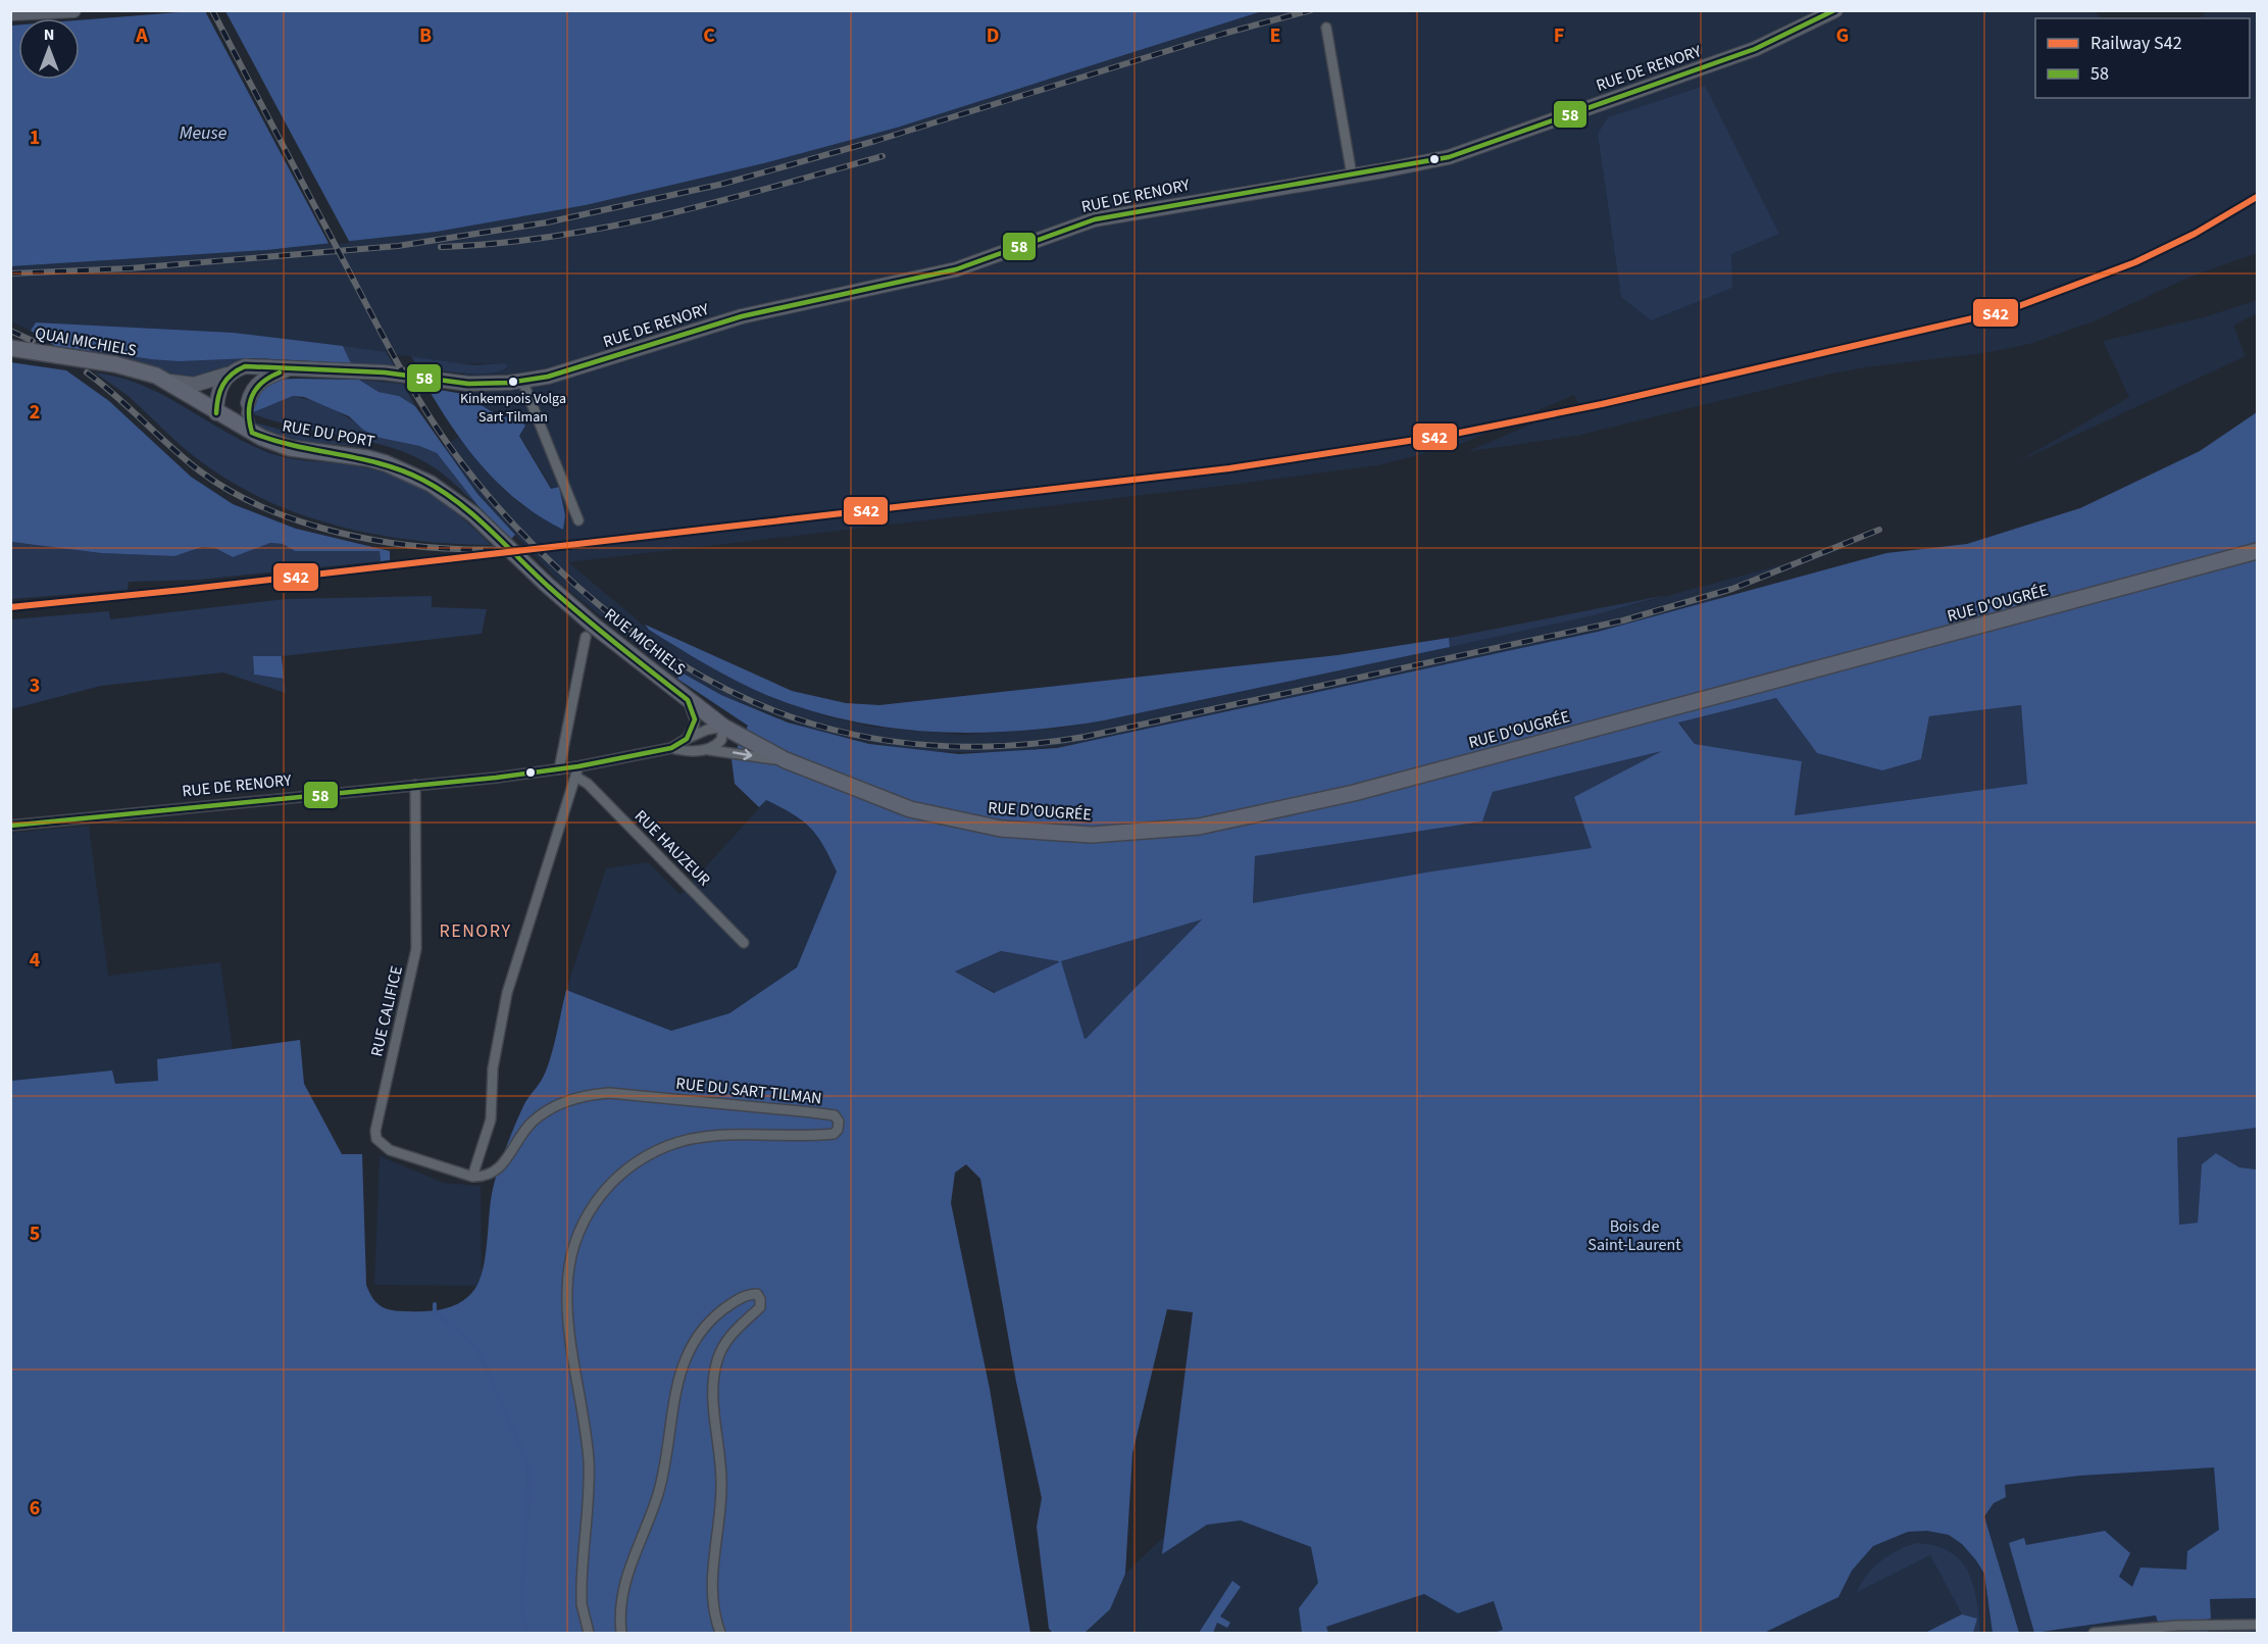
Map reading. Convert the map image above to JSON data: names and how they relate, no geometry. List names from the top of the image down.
{
  "streets": {
    "main road": [
      "QUAI MICHIELS",
      "RUE DU PORT",
      "RUE D'OUGRÉE",
      "RUE MICHIELS"
    ],
    "street": [
      "RUE DE RENORY",
      "RUE HAUZEUR",
      "RUE CALIFICE",
      "RUE DU SART TILMAN"
    ]
  },
  "crossings": [
    ["RUE DE RENORY", "QUAI MICHIELS"],
    ["RUE DE RENORY", "RUE DU PORT"],
    ["RUE DE RENORY", "RUE D'OUGRÉE"],
    ["RUE DE RENORY", "RUE CALIFICE"],
    ["QUAI MICHIELS", "RUE DU PORT"],
    ["RUE DU PORT", "RUE MICHIELS"],
    ["RUE D'OUGRÉE", "RUE MICHIELS"],
    ["RUE CALIFICE", "RUE DU SART TILMAN"]
  ],
  "districts": ["RENORY"],
  "water": ["Meuse"],
  "parks": ["Bois de Saint-Laurent"],
  "places": ["Kinkempois Volga Sart Tilman"],
  "lines": ["transit line 58", "rail line S42"],
  "legend": ["Railway S42", "58"],
  "north": "top",
  "grid": {
    "columns": [
      "A",
      "B",
      "C",
      "D",
      "E",
      "F",
      "G"
    ],
    "rows": [
      "1",
      "2",
      "3",
      "4",
      "5",
      "6"
    ]
  }
}
